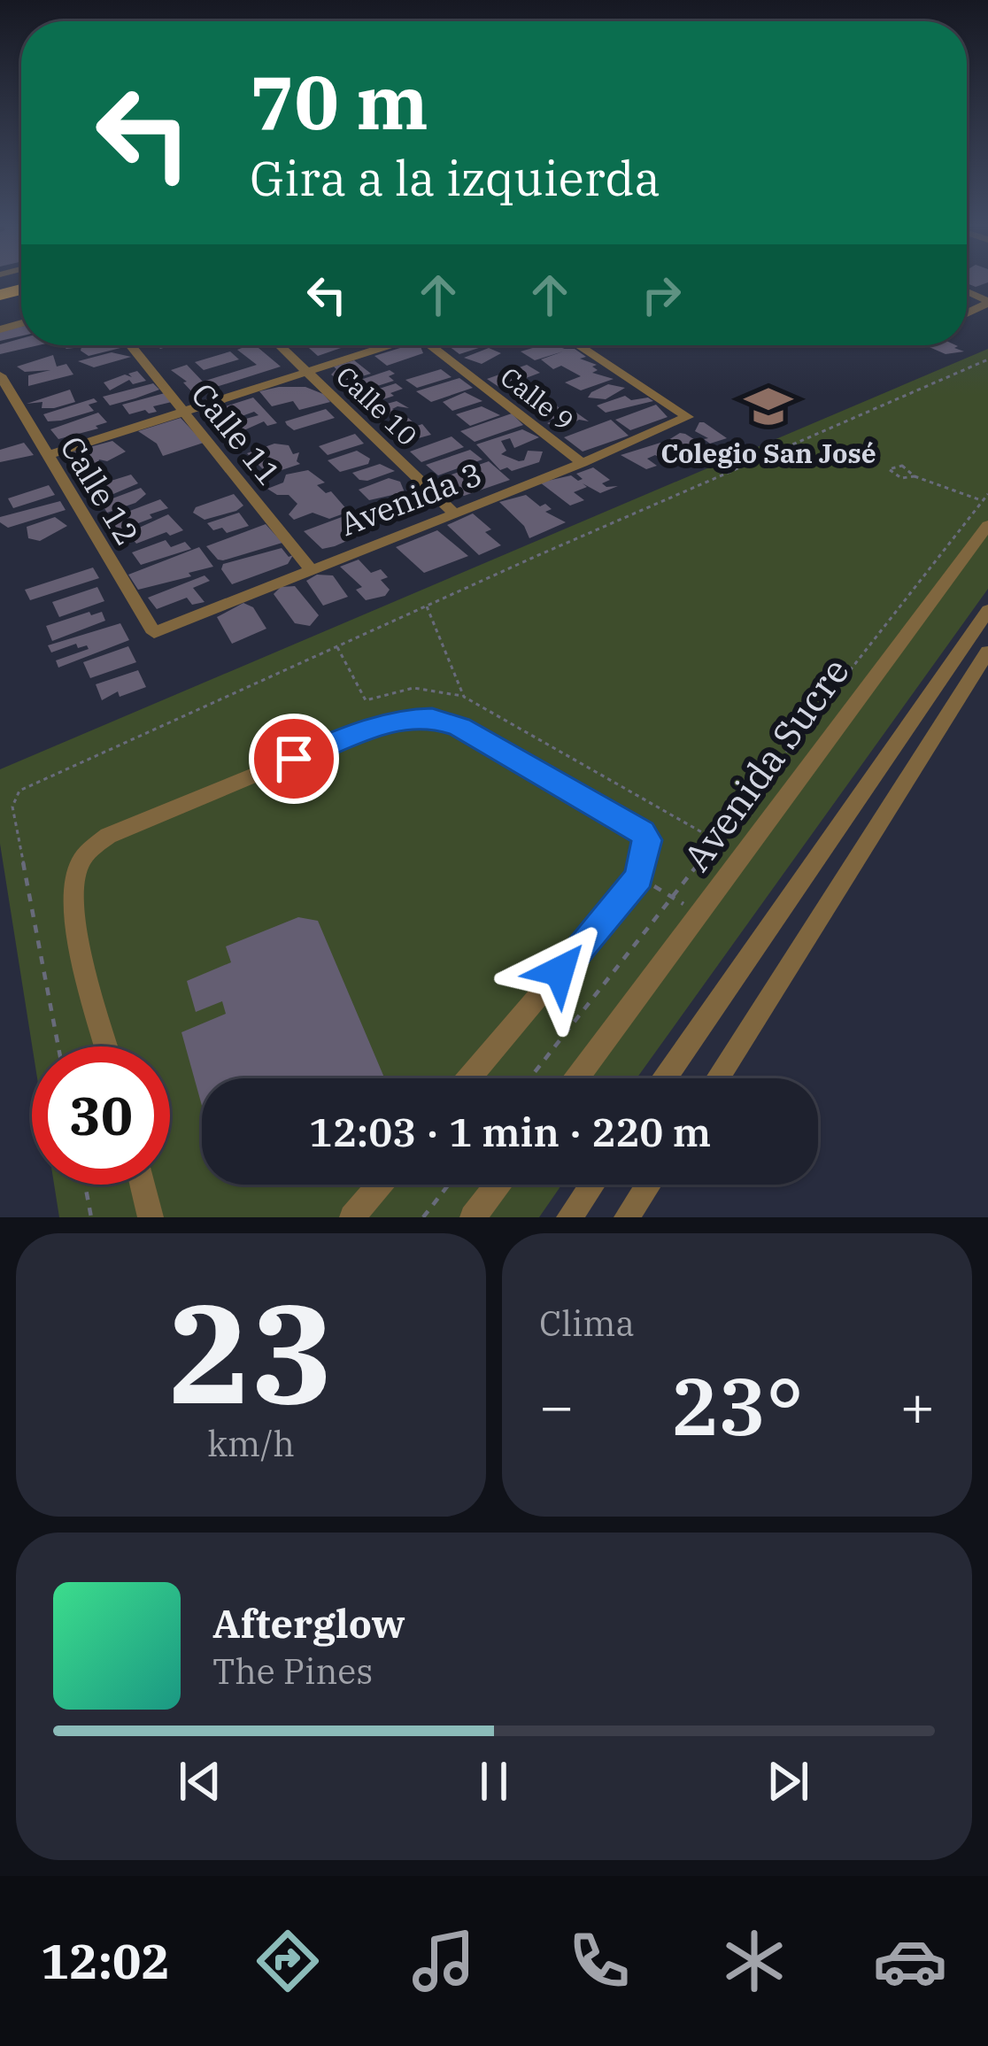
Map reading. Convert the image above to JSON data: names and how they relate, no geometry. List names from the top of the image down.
{
  "streets": {
    "street": [
      "Calle 9",
      "Calle 10",
      "Calle 11",
      "Calle 12",
      "Avenida 3",
      "Avenida Sucre"
    ]
  },
  "crossings": [
    ["Calle 9", "Avenida 3"],
    ["Calle 10", "Avenida 3"],
    ["Calle 11", "Avenida 3"],
    ["Calle 12", "Avenida 3"]
  ],
  "places": {
    "school or university": ["Colegio San José"]
  },
  "page": {
    "turn": ["70 m", "Gira a la izquierda"],
    "limit": "30",
    "trip": "12:03 · 1 min · 220 m",
    "tile": [
      ["23", "km/h"],
      "Clima"
    ],
    "heat": ["−", "23°", "+"],
    "song": ["Afterglow", "The Pines"],
    "tabs": "12:02"
  }
}
